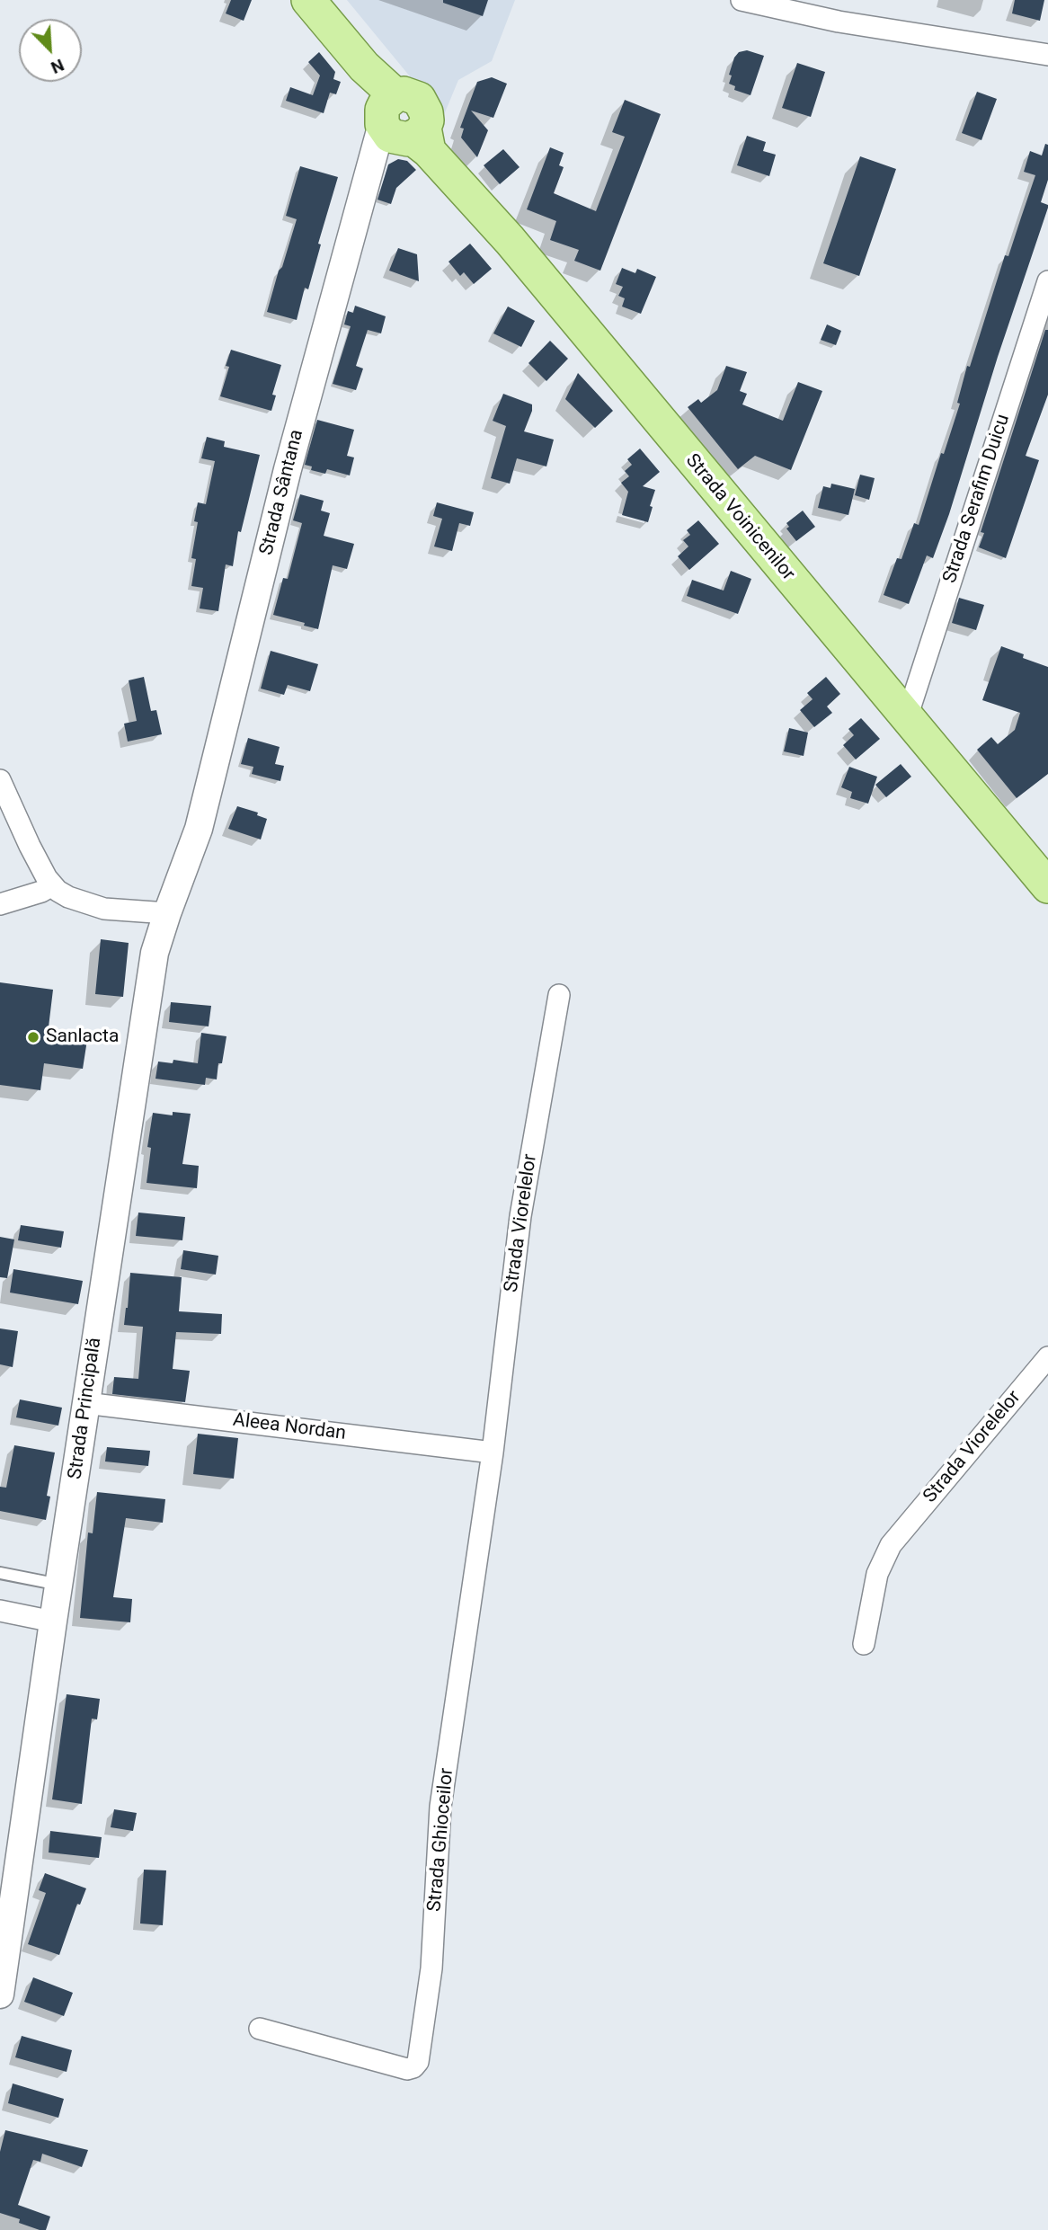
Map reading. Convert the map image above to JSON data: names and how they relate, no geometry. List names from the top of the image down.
{
  "streets": {
    "main road": ["Strada Voinicenilor"],
    "street": [
      "Strada Sântana",
      "Strada Serafim Duicu",
      "Strada Viorelelor",
      "Strada Principală",
      "Aleea Nordan",
      "Strada Ghioceilor"
    ]
  },
  "crossings": [
    ["Strada Sântana", "Strada Voinicenilor"],
    ["Strada Sântana", "Strada Principală"],
    ["Strada Serafim Duicu", "Strada Voinicenilor"],
    ["Strada Viorelelor", "Aleea Nordan"],
    ["Strada Viorelelor", "Strada Ghioceilor"],
    ["Strada Principală", "Aleea Nordan"],
    ["Aleea Nordan", "Strada Ghioceilor"]
  ],
  "places": ["Sanlacta"],
  "north": "bottom right"
}
